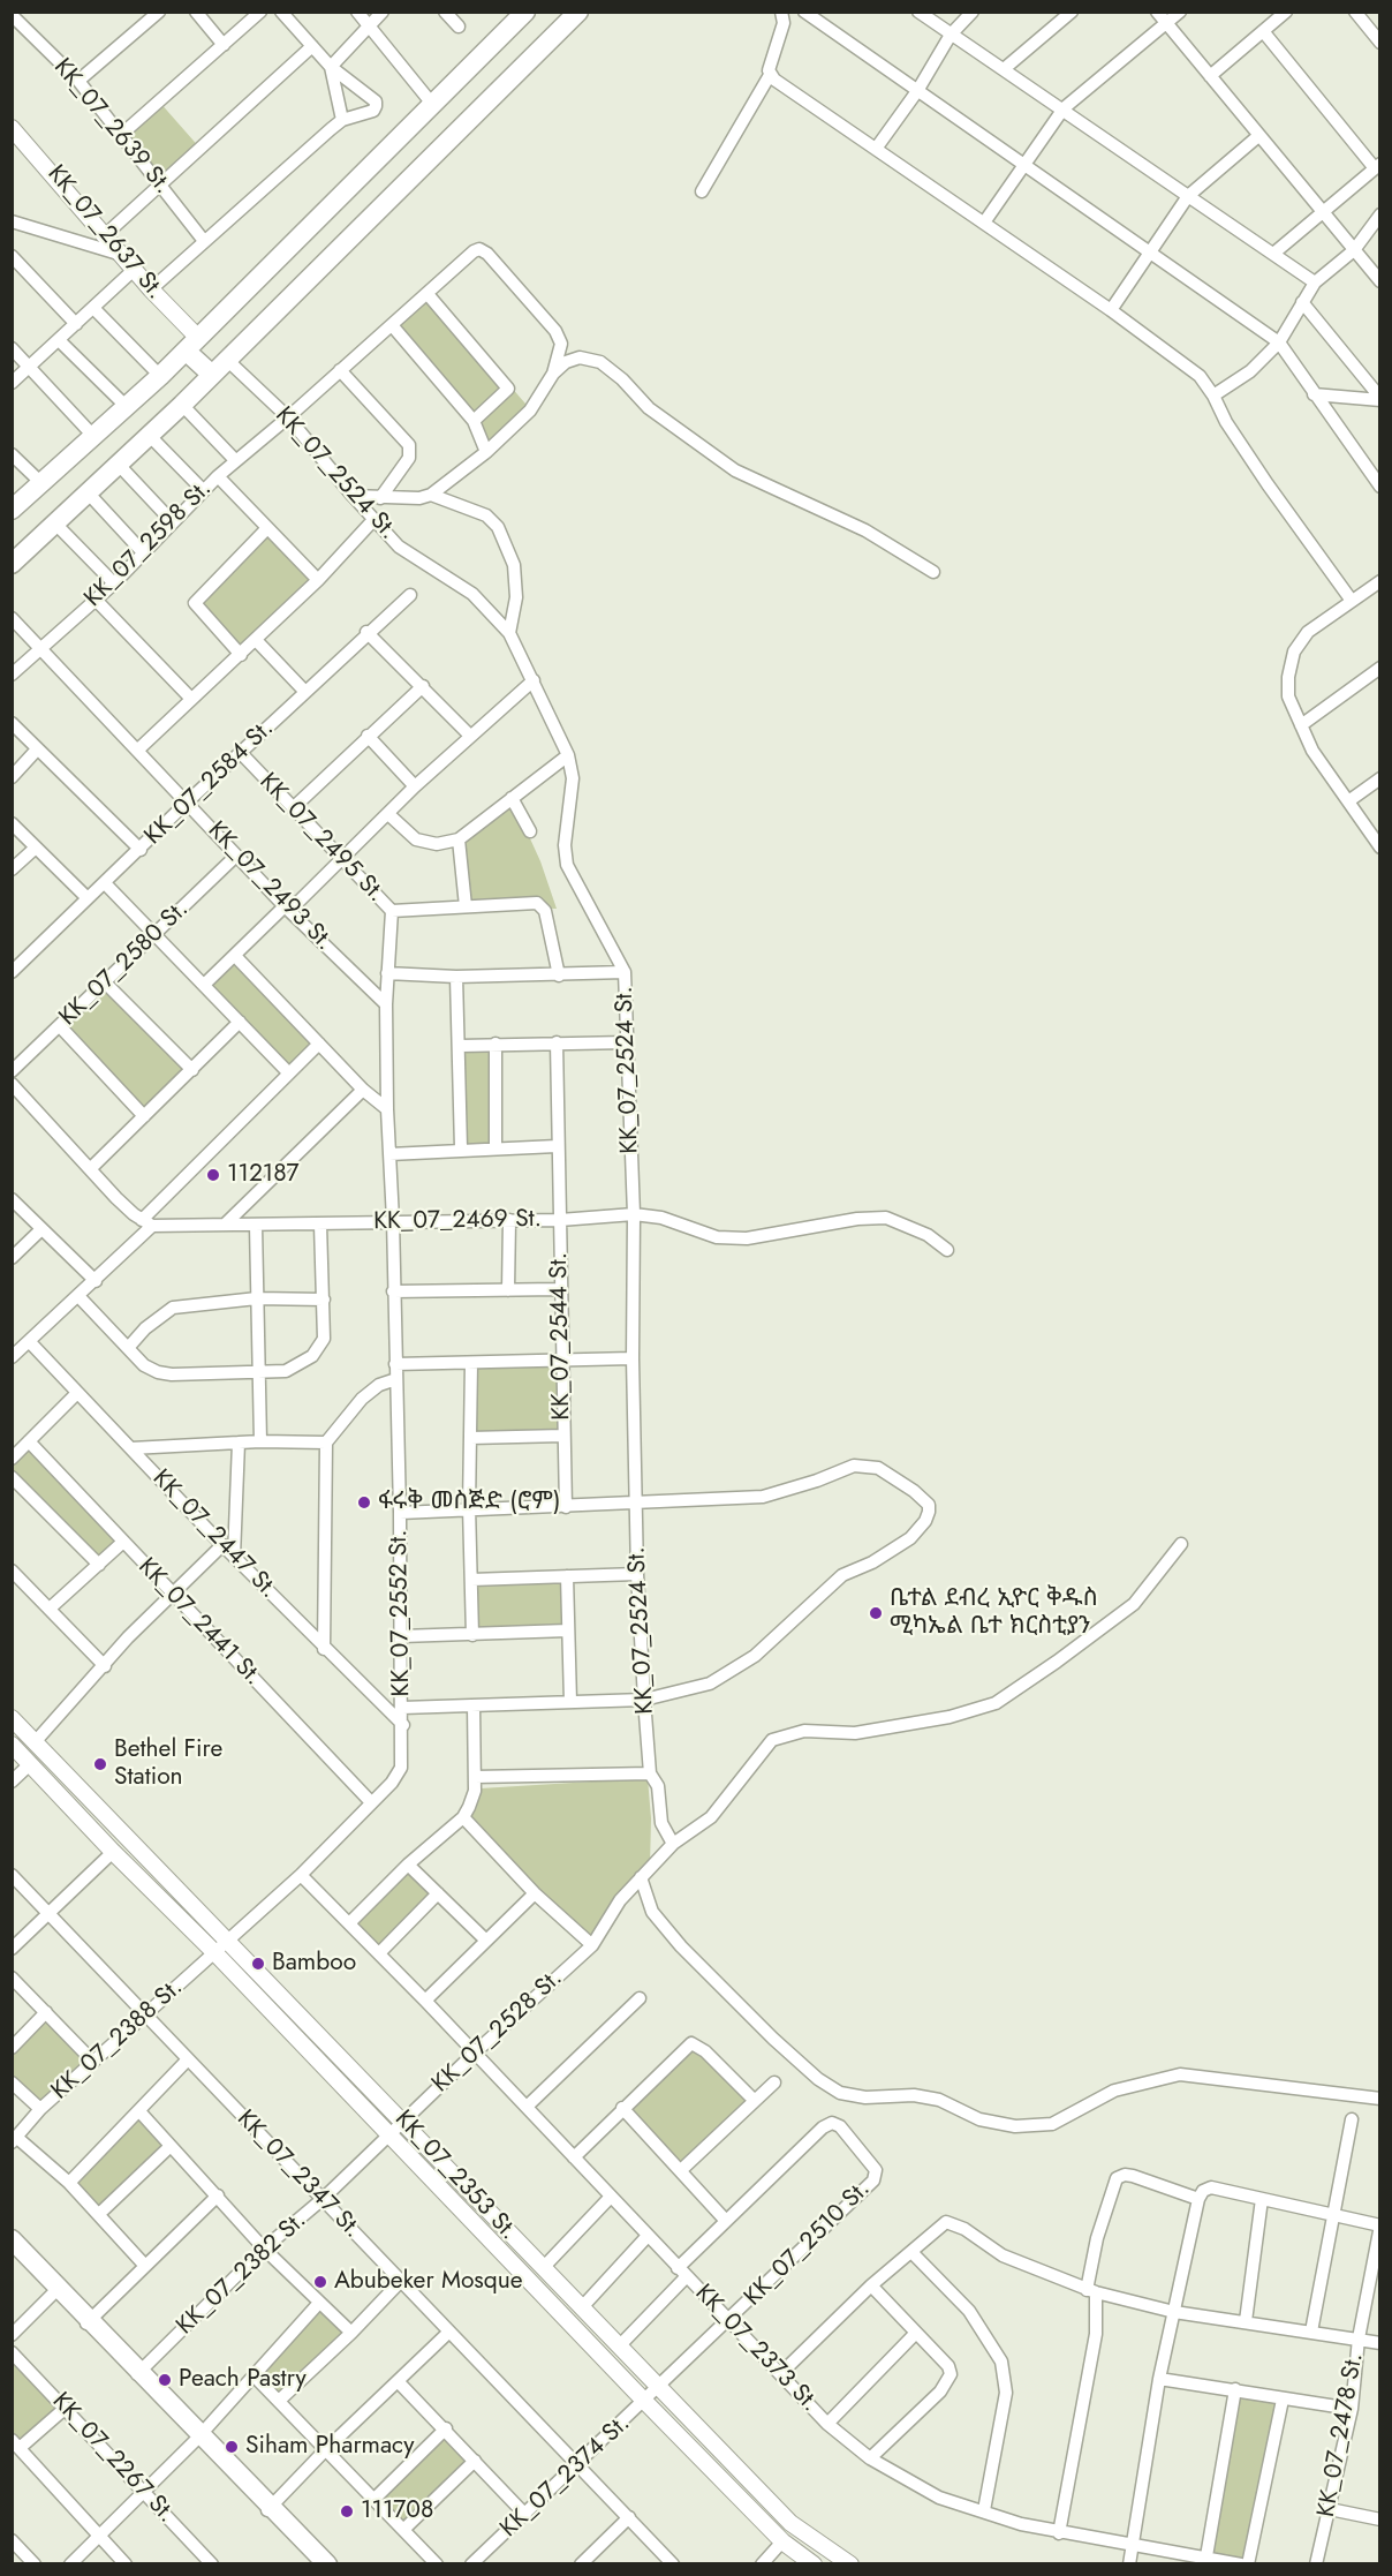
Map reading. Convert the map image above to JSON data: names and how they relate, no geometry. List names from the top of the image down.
{
  "streets": {
    "street": [
      "KK_07_2639 St.",
      "KK_07_2637 St.",
      "KK_07_2524 St.",
      "KK_07_2598 St.",
      "KK_07_2584 St.",
      "KK_07_2495 St.",
      "KK_07_2493 St.",
      "KK_07_2580 St.",
      "KK_07_2469 St.",
      "KK_07_2544 St.",
      "KK_07_2447 St.",
      "KK_07_2552 St.",
      "KK_07_2441 St.",
      "KK_07_2528 St.",
      "KK_07_2388 St.",
      "KK_07_2347 St.",
      "KK_07_2353 St.",
      "KK_07_2510 St.",
      "KK_07_2382 St.",
      "KK_07_2373 St.",
      "KK_07_2478 St.",
      "KK_07_2267 St.",
      "KK_07_2374 St."
    ]
  },
  "crossings": [
    ["KK_07_2524 St.", "KK_07_2598 St."],
    ["KK_07_2524 St.", "KK_07_2469 St."],
    ["KK_07_2524 St.", "KK_07_2528 St."],
    ["KK_07_2598 St.", "KK_07_2493 St."],
    ["KK_07_2584 St.", "KK_07_2495 St."],
    ["KK_07_2584 St.", "KK_07_2493 St."],
    ["KK_07_2495 St.", "KK_07_2552 St."],
    ["KK_07_2493 St.", "KK_07_2580 St."],
    ["KK_07_2493 St.", "KK_07_2552 St."],
    ["KK_07_2469 St.", "KK_07_2544 St."],
    ["KK_07_2469 St.", "KK_07_2552 St."],
    ["KK_07_2447 St.", "KK_07_2552 St."],
    ["KK_07_2552 St.", "KK_07_2441 St."],
    ["KK_07_2552 St.", "KK_07_2388 St."],
    ["KK_07_2552 St.", "KK_07_2353 St."],
    ["KK_07_2552 St.", "KK_07_2373 St."],
    ["KK_07_2528 St.", "KK_07_2353 St."],
    ["KK_07_2528 St.", "KK_07_2382 St."],
    ["KK_07_2528 St.", "KK_07_2373 St."],
    ["KK_07_2388 St.", "KK_07_2347 St."],
    ["KK_07_2388 St.", "KK_07_2353 St."],
    ["KK_07_2347 St.", "KK_07_2382 St."],
    ["KK_07_2347 St.", "KK_07_2374 St."],
    ["KK_07_2353 St.", "KK_07_2510 St."],
    ["KK_07_2353 St.", "KK_07_2382 St."],
    ["KK_07_2353 St.", "KK_07_2374 St."],
    ["KK_07_2510 St.", "KK_07_2373 St."],
    ["KK_07_2510 St.", "KK_07_2374 St."]
  ],
  "places": [
    "112187",
    "ፋሩቅ መስጅድ (ሮም)",
    "ቤተል ደብረ ኢዮር ቅዱስ ሚካኤል ቤተ ክርስቲያን",
    "Bethel Fire Station",
    "Bamboo",
    "Abubeker Mosque",
    "Peach Pastry",
    "Siham Pharmacy",
    "111708"
  ]
}
